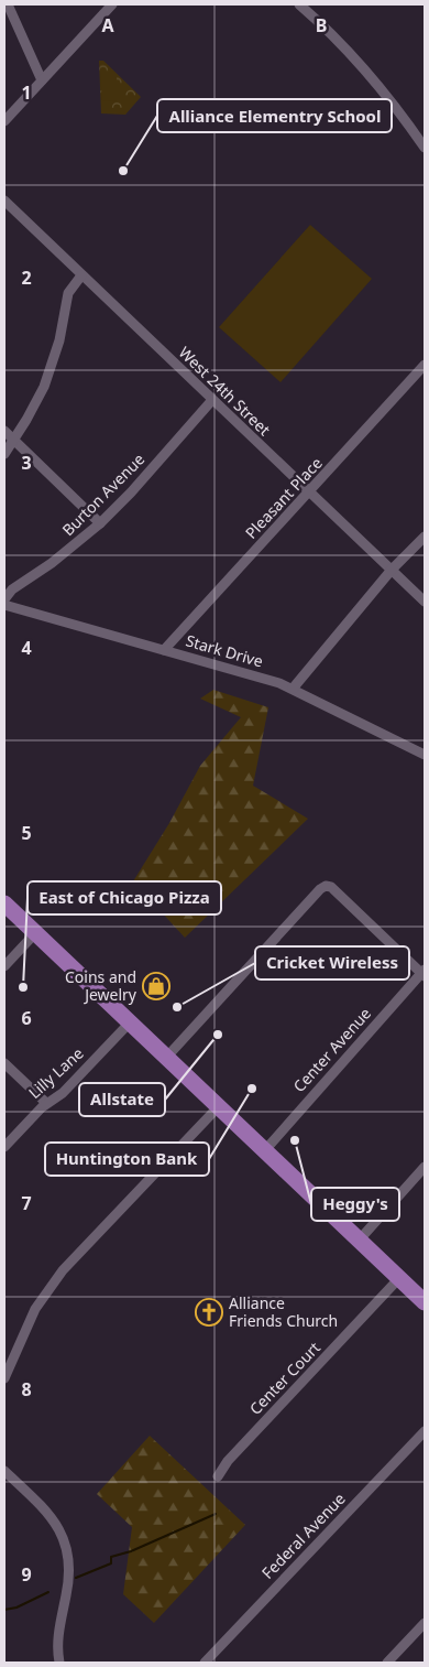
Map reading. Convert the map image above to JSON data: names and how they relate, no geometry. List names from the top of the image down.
{
  "streets": {
    "street": [
      "West 24th Street",
      "Burton Avenue",
      "Pleasant Place",
      "Stark Drive",
      "Center Avenue",
      "Lilly Lane",
      "Center Court",
      "Federal Avenue"
    ]
  },
  "crossings": [
    ["West 24th Street", "Burton Avenue"],
    ["West 24th Street", "Pleasant Place"],
    ["Pleasant Place", "Stark Drive"]
  ],
  "places": {
    "other": [
      "Alliance Elementry School",
      "East of Chicago Pizza",
      "Cricket Wireless",
      "Allstate",
      "Huntington Bank",
      "Heggy's"
    ],
    "shop": ["Coins and Jewelry"],
    "church": ["Alliance Friends Church"]
  },
  "grid": {
    "columns": ["A", "B"],
    "rows": [
      "1",
      "2",
      "3",
      "4",
      "5",
      "6",
      "7",
      "8",
      "9"
    ]
  }
}
